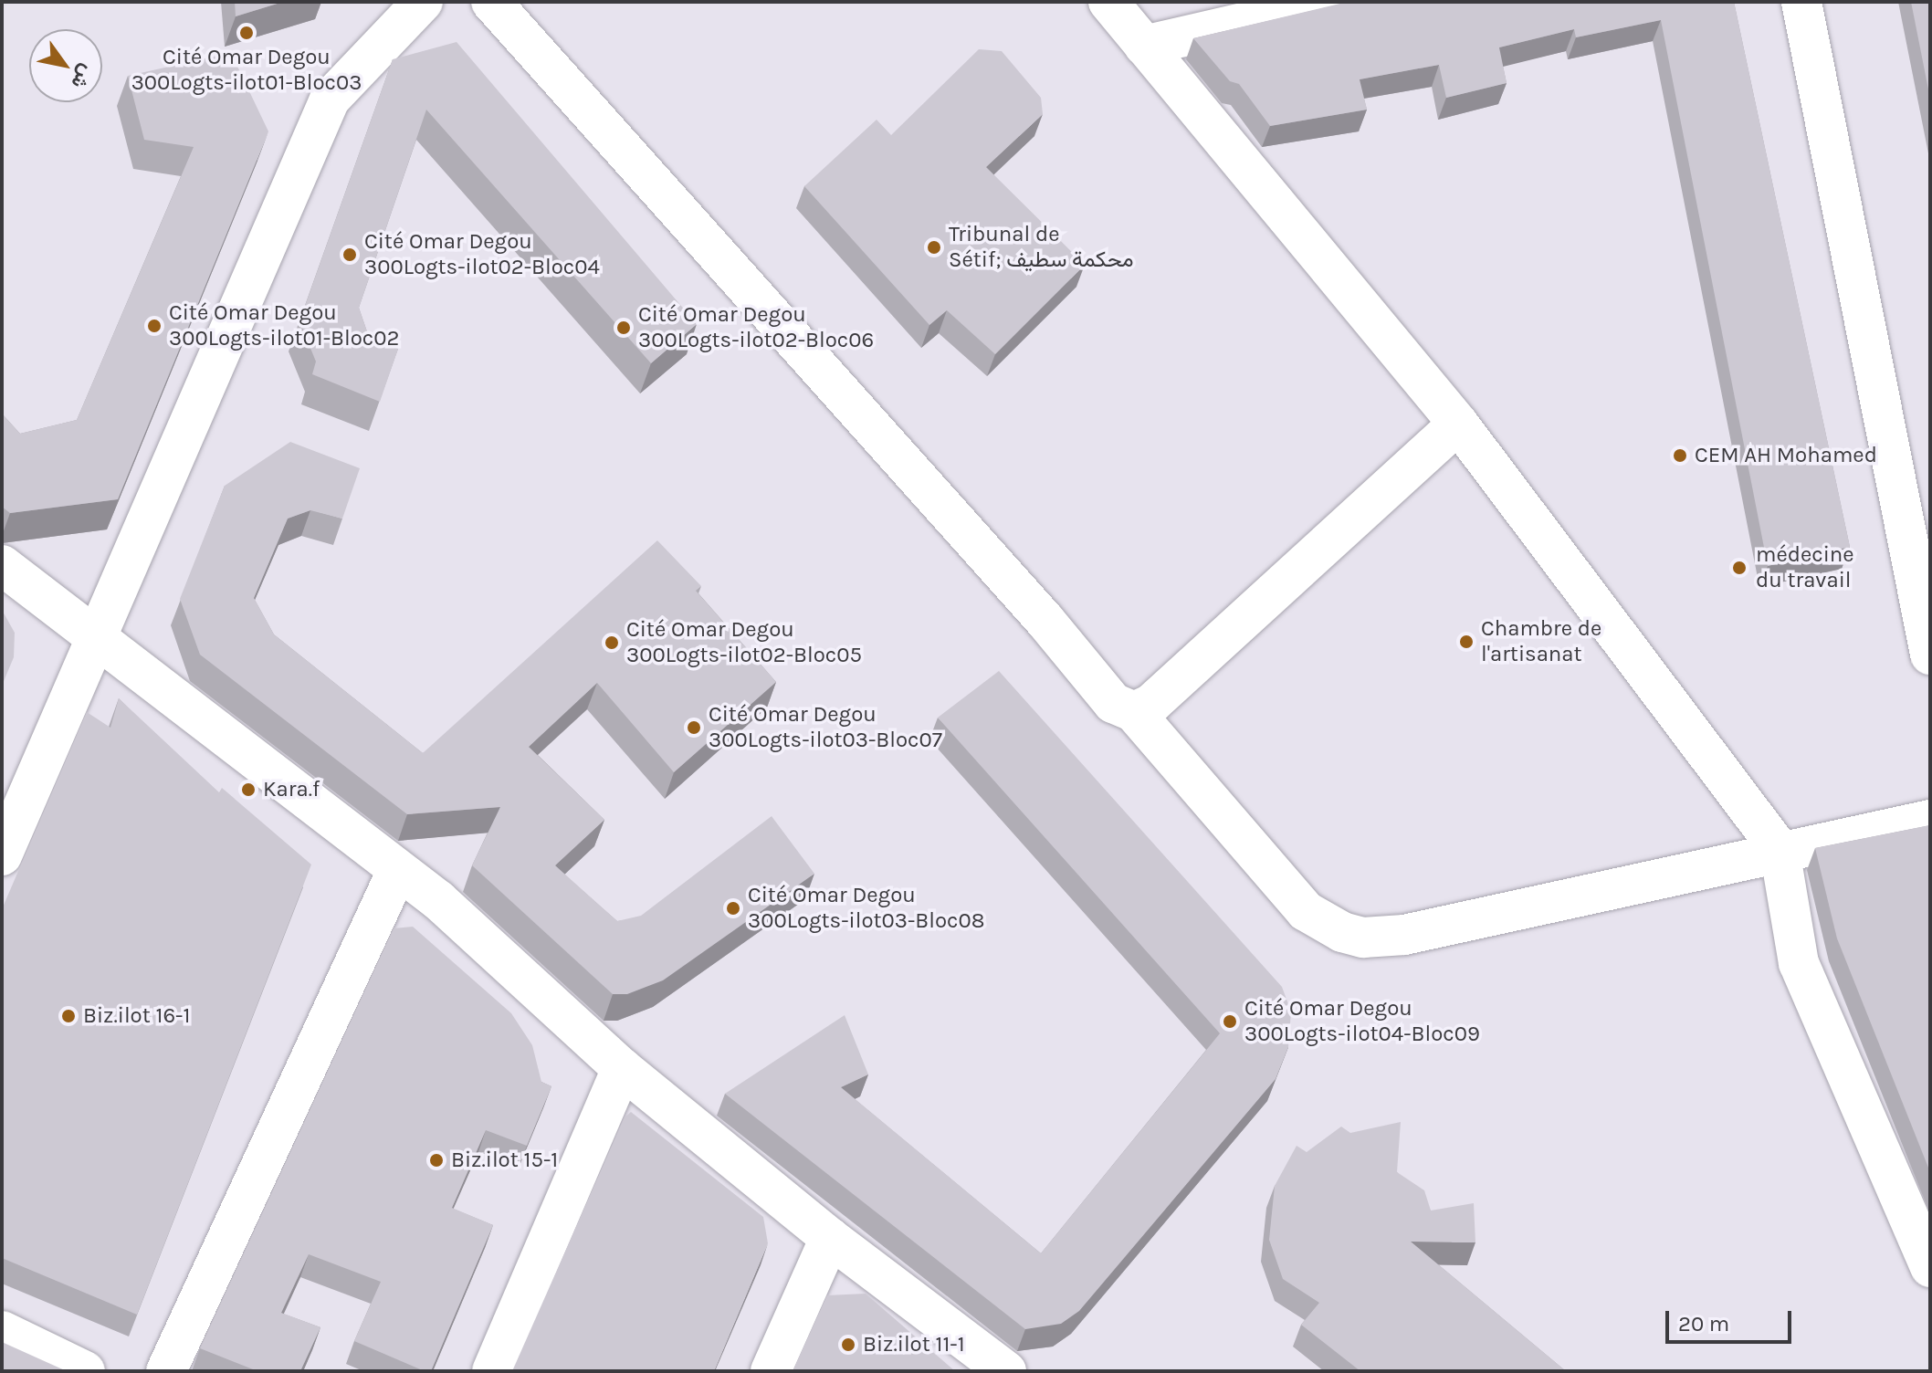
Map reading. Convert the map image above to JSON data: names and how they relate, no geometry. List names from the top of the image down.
{
  "places": [
    "Cité Omar Degou 300Logts-ilot01-Bloc03",
    "Tribunal de Sétif; محكمة سطيف",
    "Cité Omar Degou 300Logts-ilot02-Bloc04",
    "Cité Omar Degou 300Logts-ilot01-Bloc02",
    "Cité Omar Degou 300Logts-ilot02-Bloc06",
    "CEM AH Mohamed",
    "médecine du travail",
    "Chambre de l'artisanat",
    "Cité Omar Degou 300Logts-ilot02-Bloc05",
    "Cité Omar Degou 300Logts-ilot03-Bloc07",
    "Kara.f",
    "Cité Omar Degou 300Logts-ilot03-Bloc08",
    "Biz.ilot 16-1",
    "Cité Omar Degou 300Logts-ilot04-Bloc09",
    "Biz.ilot 15-1",
    "Biz.ilot 11-1"
  ],
  "scale_bar": "20 m",
  "north": "bottom right"
}
